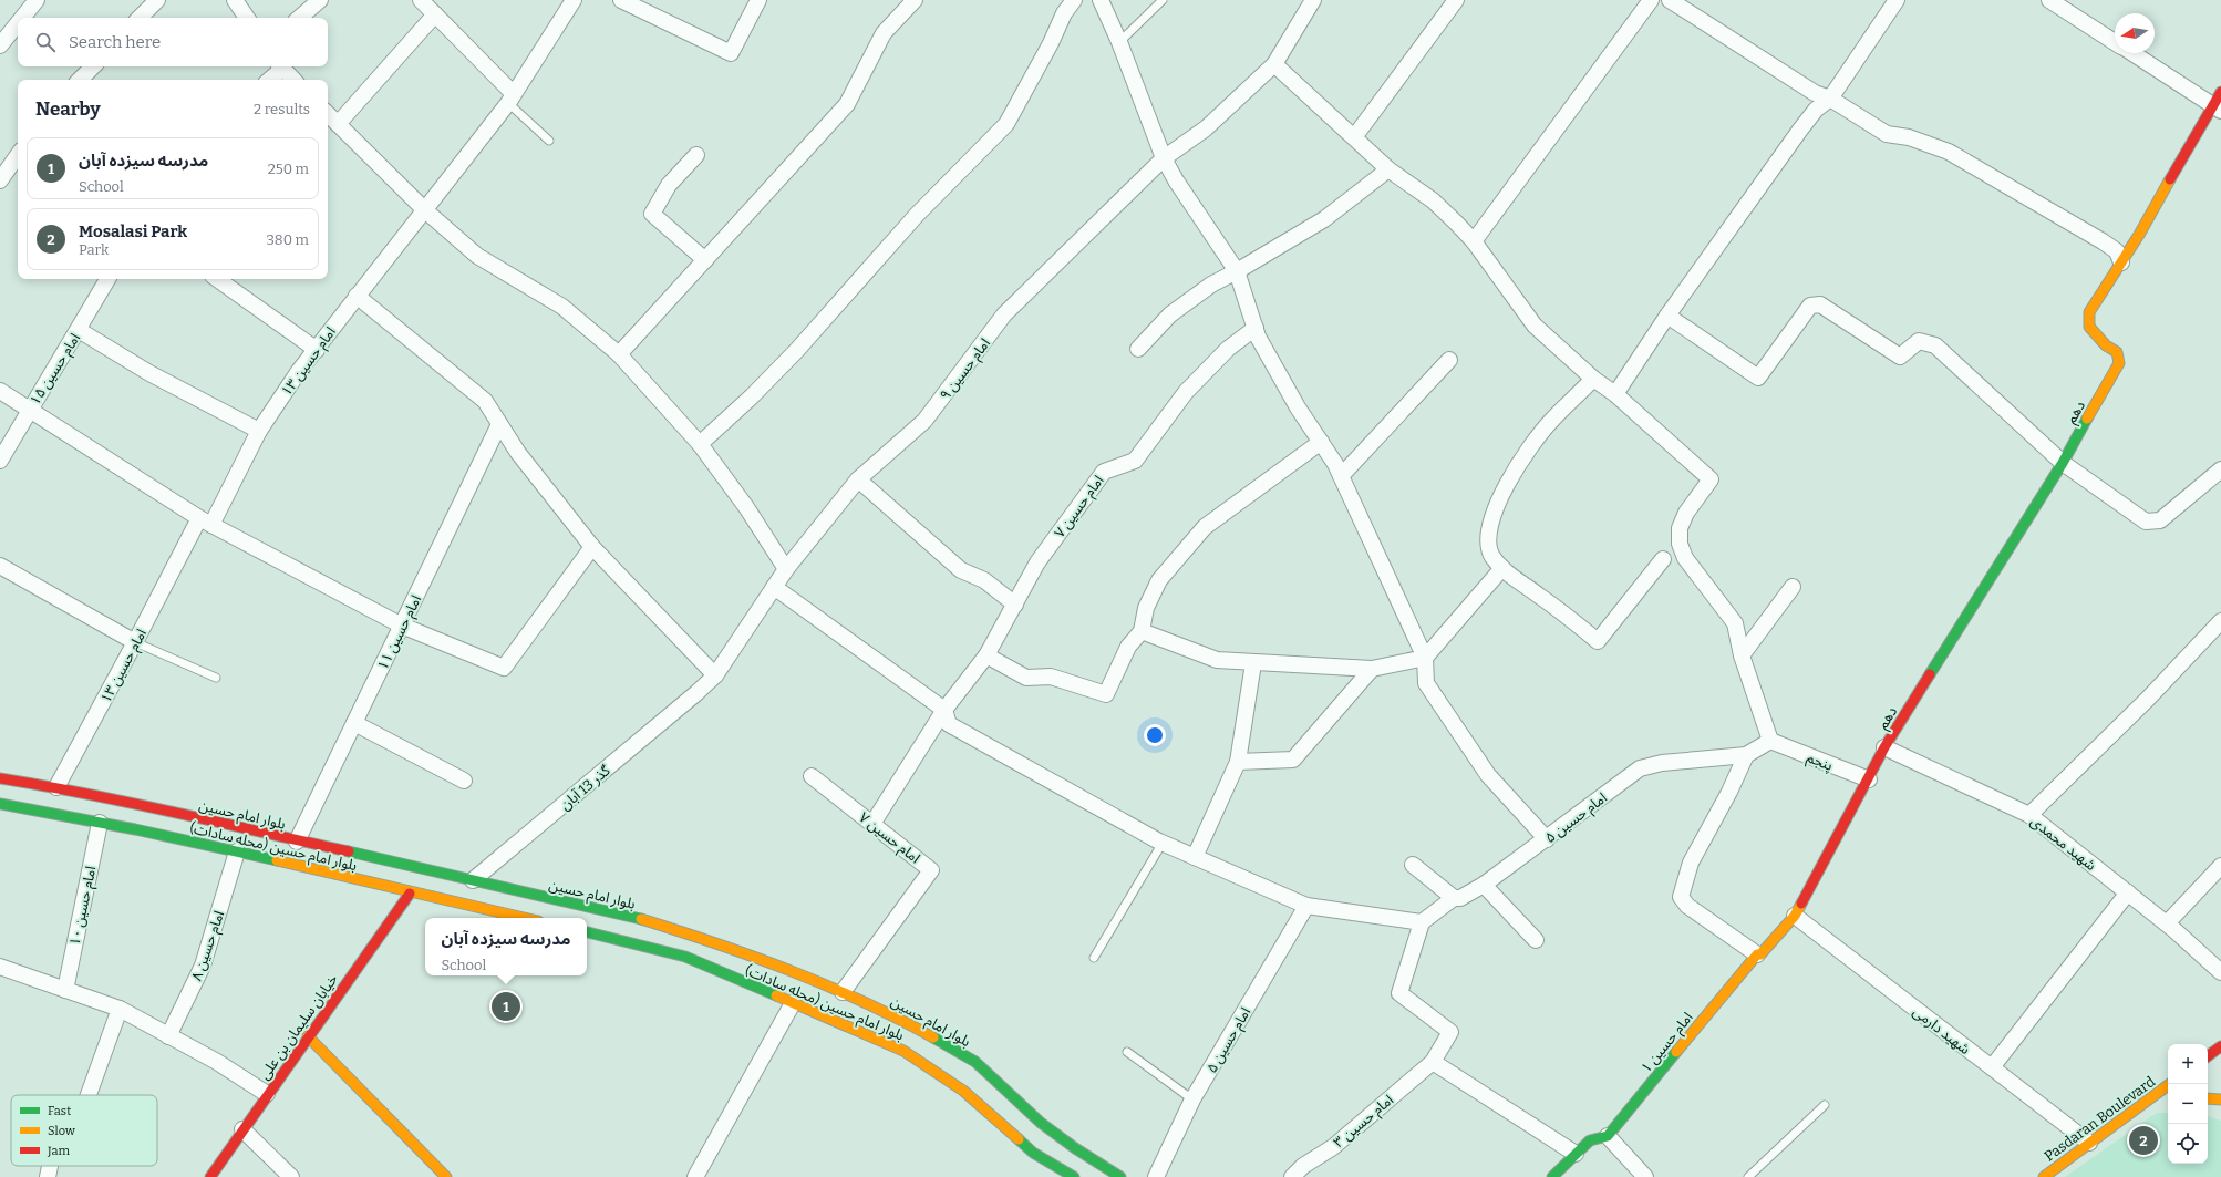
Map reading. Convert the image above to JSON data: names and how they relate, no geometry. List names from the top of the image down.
{
  "streets": {
    "street": [
      "امام حسین ۱۳",
      "امام حسین ۱۵",
      "امام حسین ۹",
      "دهم",
      "امام حسین ۷",
      "امام حسین ۱۱",
      "پنجم",
      "گذر 13 آبان",
      "بلوار امام حسین",
      "امام حسین ۵",
      "شهید محمدی",
      "بلوار امام حسین (محله سادات)",
      "امام حسین ۱۰",
      "امام حسین ۸",
      "خیابان سلیمان بن علی",
      "شهید دارمی",
      "امام حسین ۱",
      "Pasdaran Boulevard",
      "امام حسین ۳"
    ]
  },
  "crossings": [
    ["امام حسین ۱۳", "بلوار امام حسین"],
    ["امام حسین ۹", "گذر 13 آبان"],
    ["دهم", "پنجم"],
    ["دهم", "شهید محمدی"],
    ["دهم", "امام حسین ۱"],
    ["امام حسین ۷", "بلوار امام حسین"],
    ["امام حسین ۱۱", "بلوار امام حسین"],
    ["پنجم", "امام حسین ۱"],
    ["گذر 13 آبان", "بلوار امام حسین"],
    ["امام حسین ۵", "امام حسین ۳"],
    ["بلوار امام حسین (محله سادات)", "امام حسین ۱۰"],
    ["بلوار امام حسین (محله سادات)", "امام حسین ۸"],
    ["بلوار امام حسین (محله سادات)", "خیابان سلیمان بن علی"],
    ["شهید دارمی", "امام حسین ۱"],
    ["شهید دارمی", "Pasdaran Boulevard"]
  ],
  "legend": ["Fast", "Slow", "Jam"],
  "north": "left",
  "page": {
    "search": "Search here",
    "heading": ["Nearby", "2 results"],
    "list": [
      {
        "mark": "1",
        "name": "مدرسه سیزده آبان",
        "note": "School",
        "value": "250 m"
      },
      {
        "mark": "2",
        "name": "Mosalasi Park",
        "note": "Park",
        "value": "380 m"
      }
    ],
    "popup": ["مدرسه سیزده آبان", "School"],
    "pins": ["1", "2"],
    "map_buttons": ["+", "−"]
  }
}
